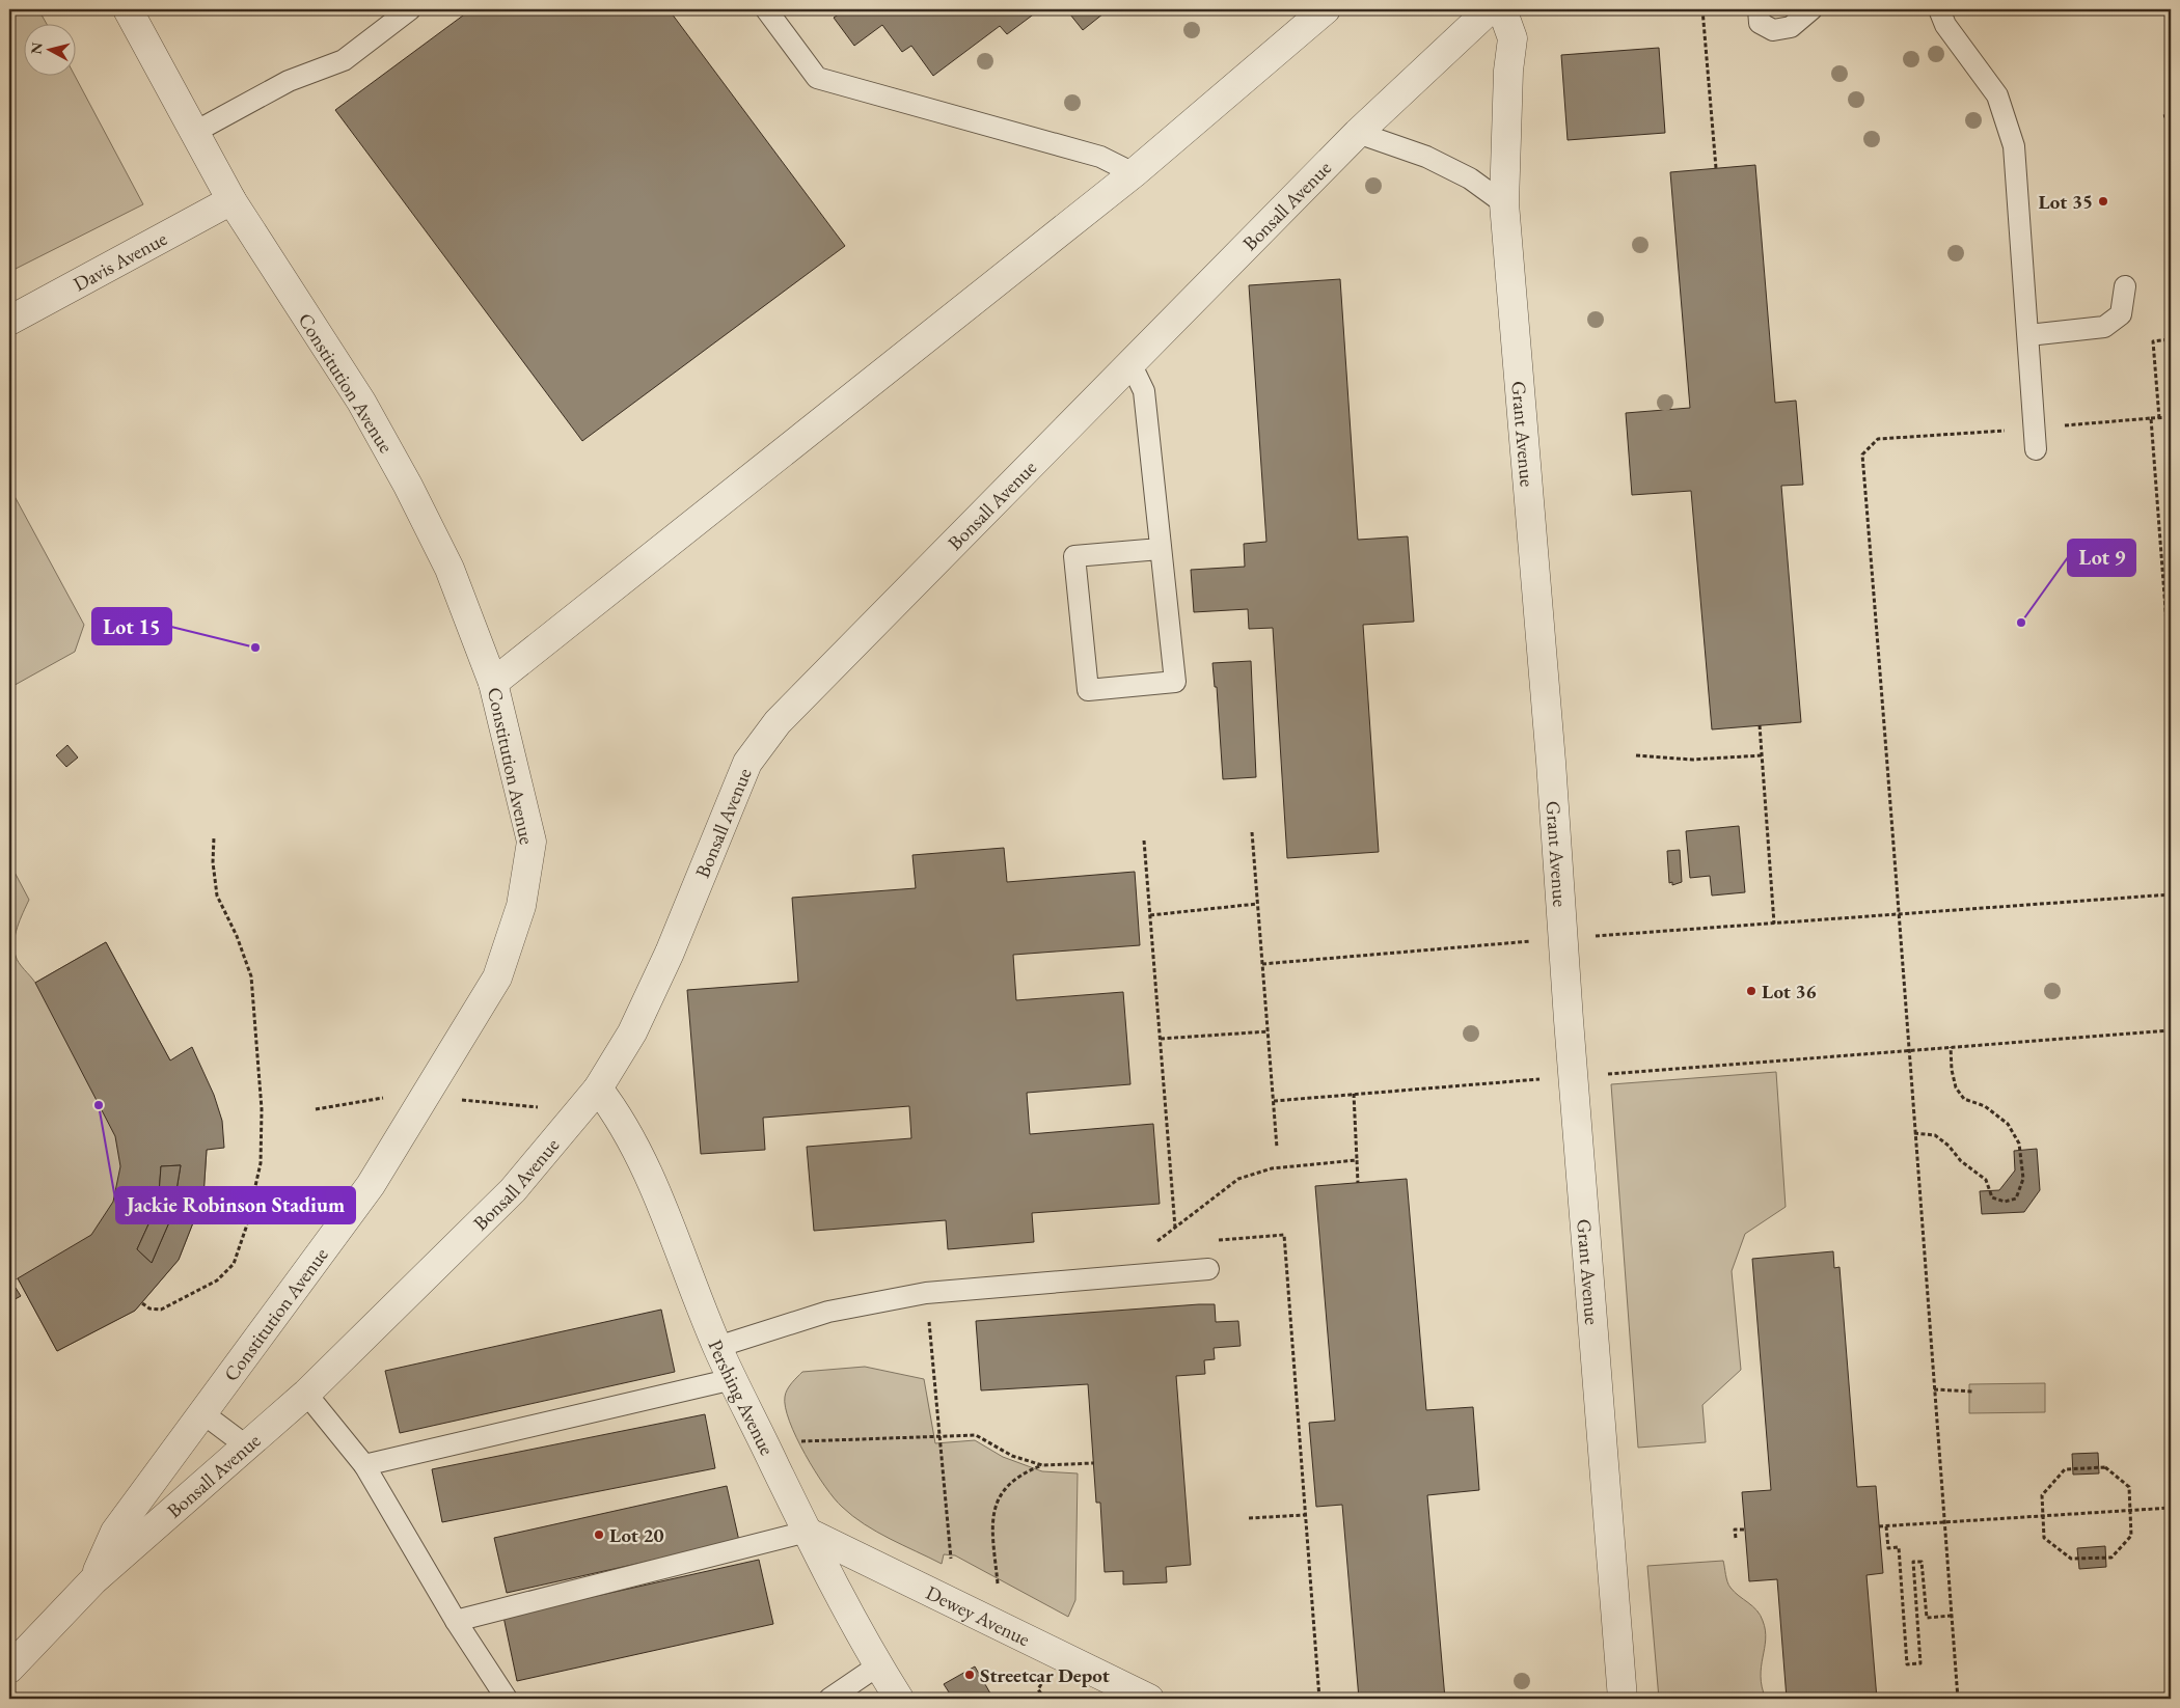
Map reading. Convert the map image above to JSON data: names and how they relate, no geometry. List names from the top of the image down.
{
  "streets": {
    "street": [
      "Bonsall Avenue",
      "Davis Avenue",
      "Constitution Avenue",
      "Grant Avenue",
      "Pershing Avenue",
      "Dewey Avenue"
    ]
  },
  "crossings": [
    ["Bonsall Avenue", "Constitution Avenue"],
    ["Bonsall Avenue", "Pershing Avenue"],
    ["Davis Avenue", "Constitution Avenue"],
    ["Pershing Avenue", "Dewey Avenue"]
  ],
  "places": [
    "Lot 35",
    "Lot 9",
    "Lot 15",
    "Lot 36",
    "Jackie Robinson Stadium",
    "Lot 20",
    "Streetcar Depot"
  ],
  "north": "left"
}
